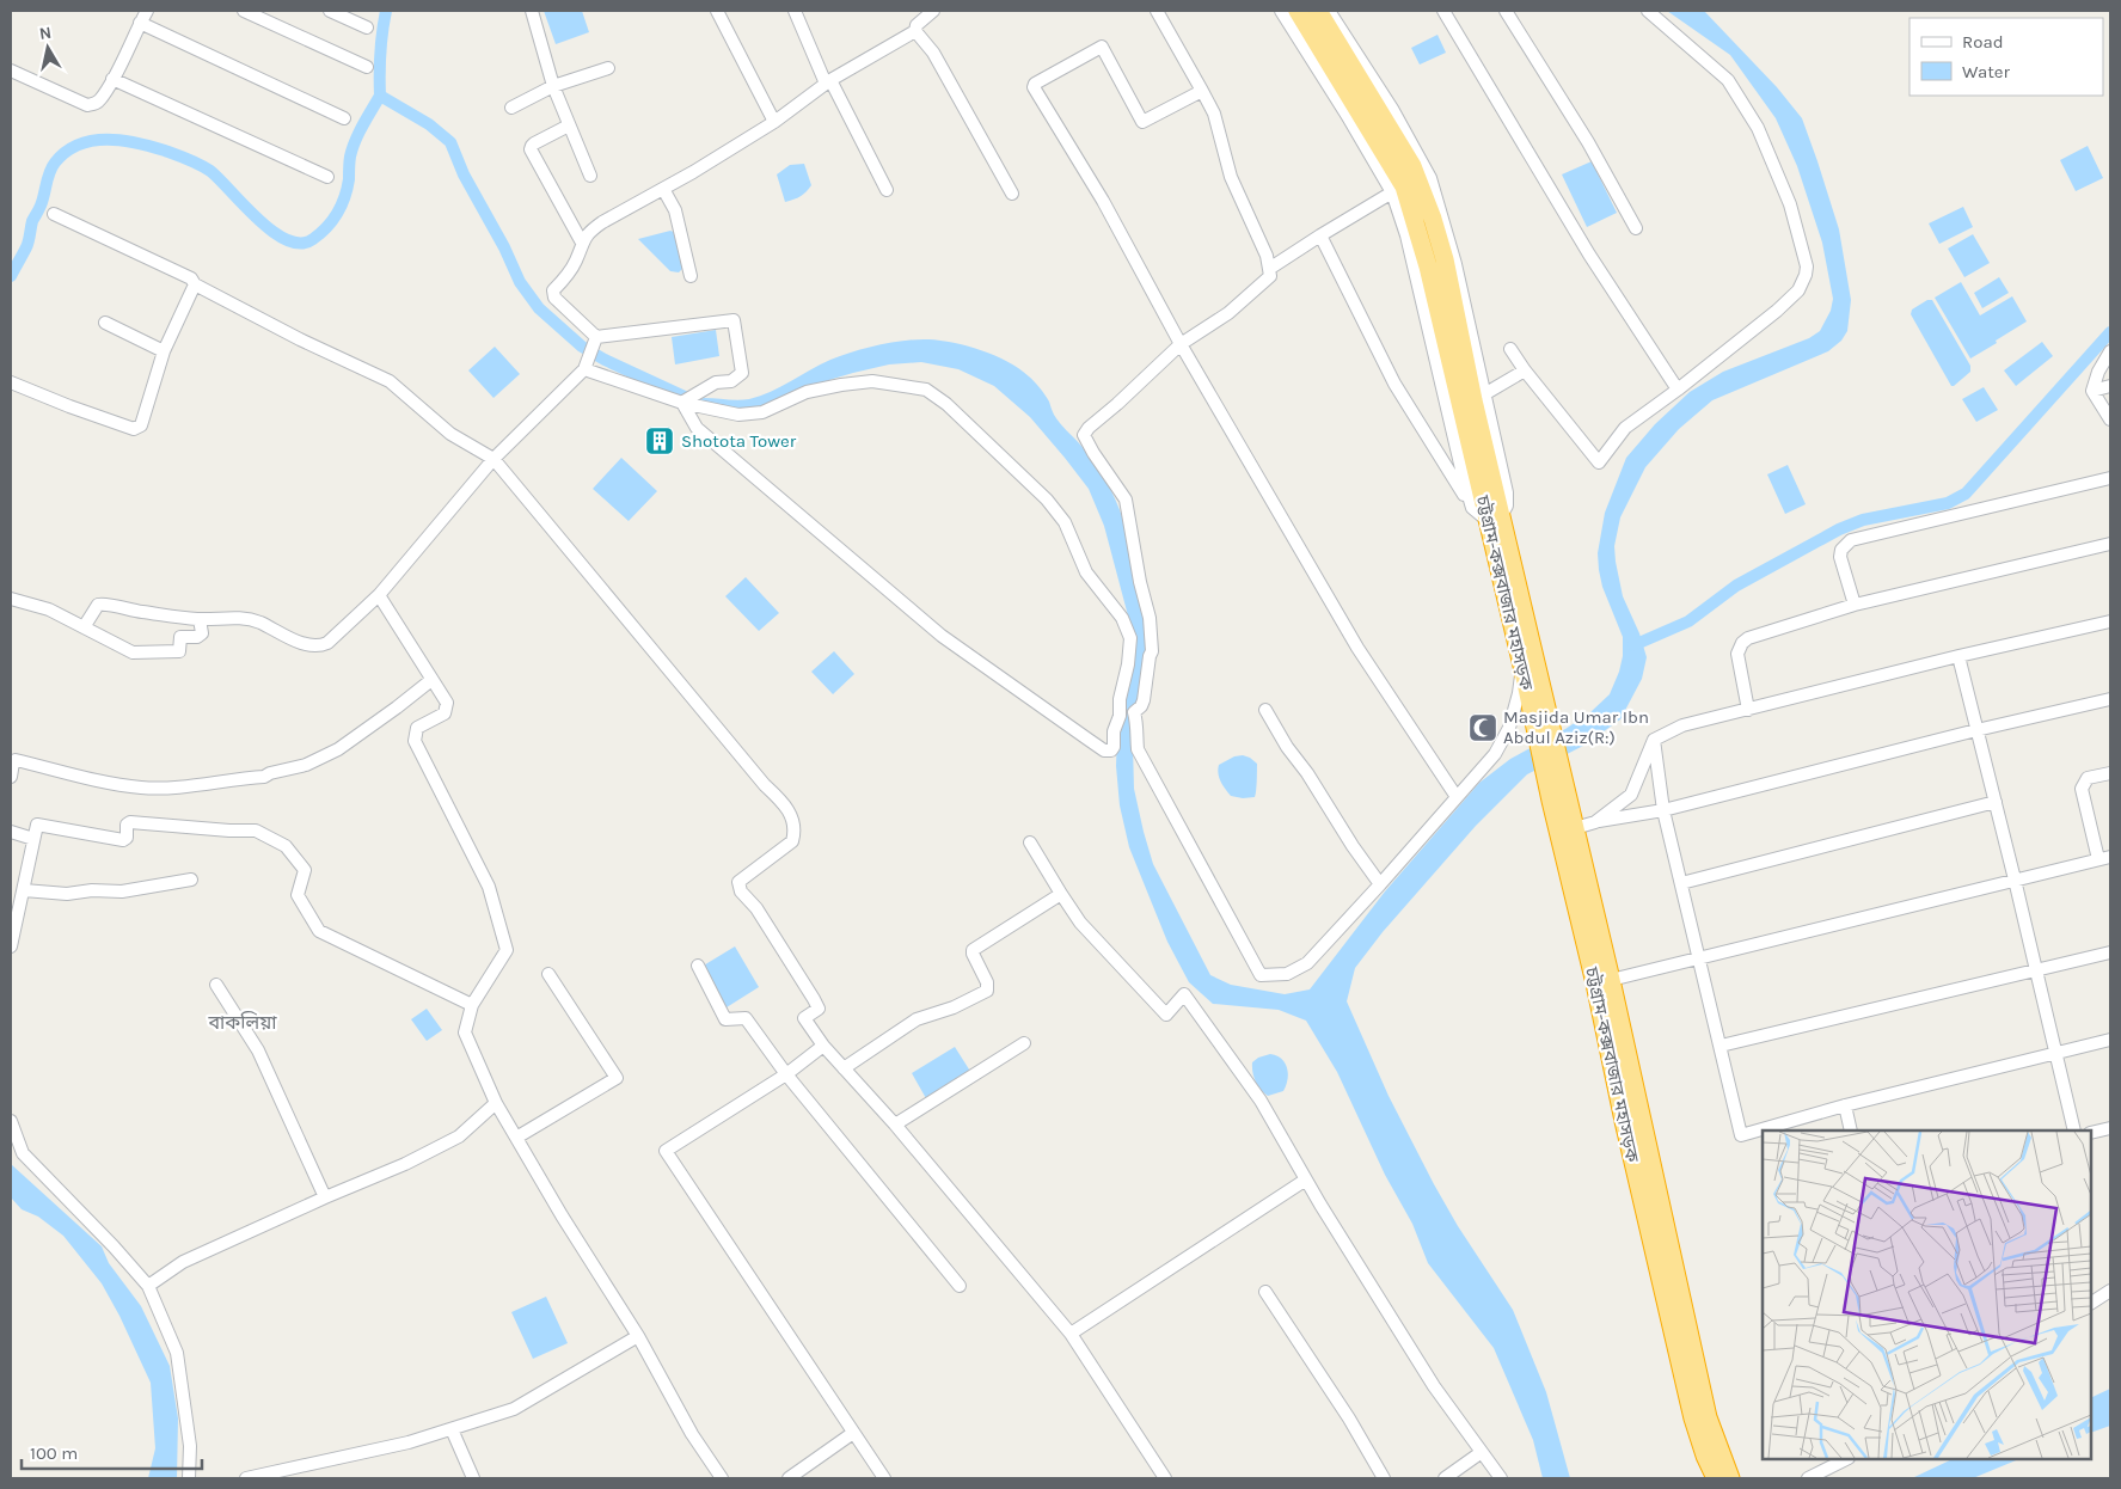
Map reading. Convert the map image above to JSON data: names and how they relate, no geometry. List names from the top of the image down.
{
  "streets": {
    "highway": ["চট্টগ্রাম-কক্সবাজার মহাসড়ক"]
  },
  "districts": ["বাকলিয়া"],
  "places": {
    "building": ["Shotota Tower"],
    "mosque": ["Masjida Umar Ibn Abdul Aziz(R:)"]
  },
  "legend": ["Road", "Water"],
  "scale_bar": "100 m",
  "north": "top"
}
